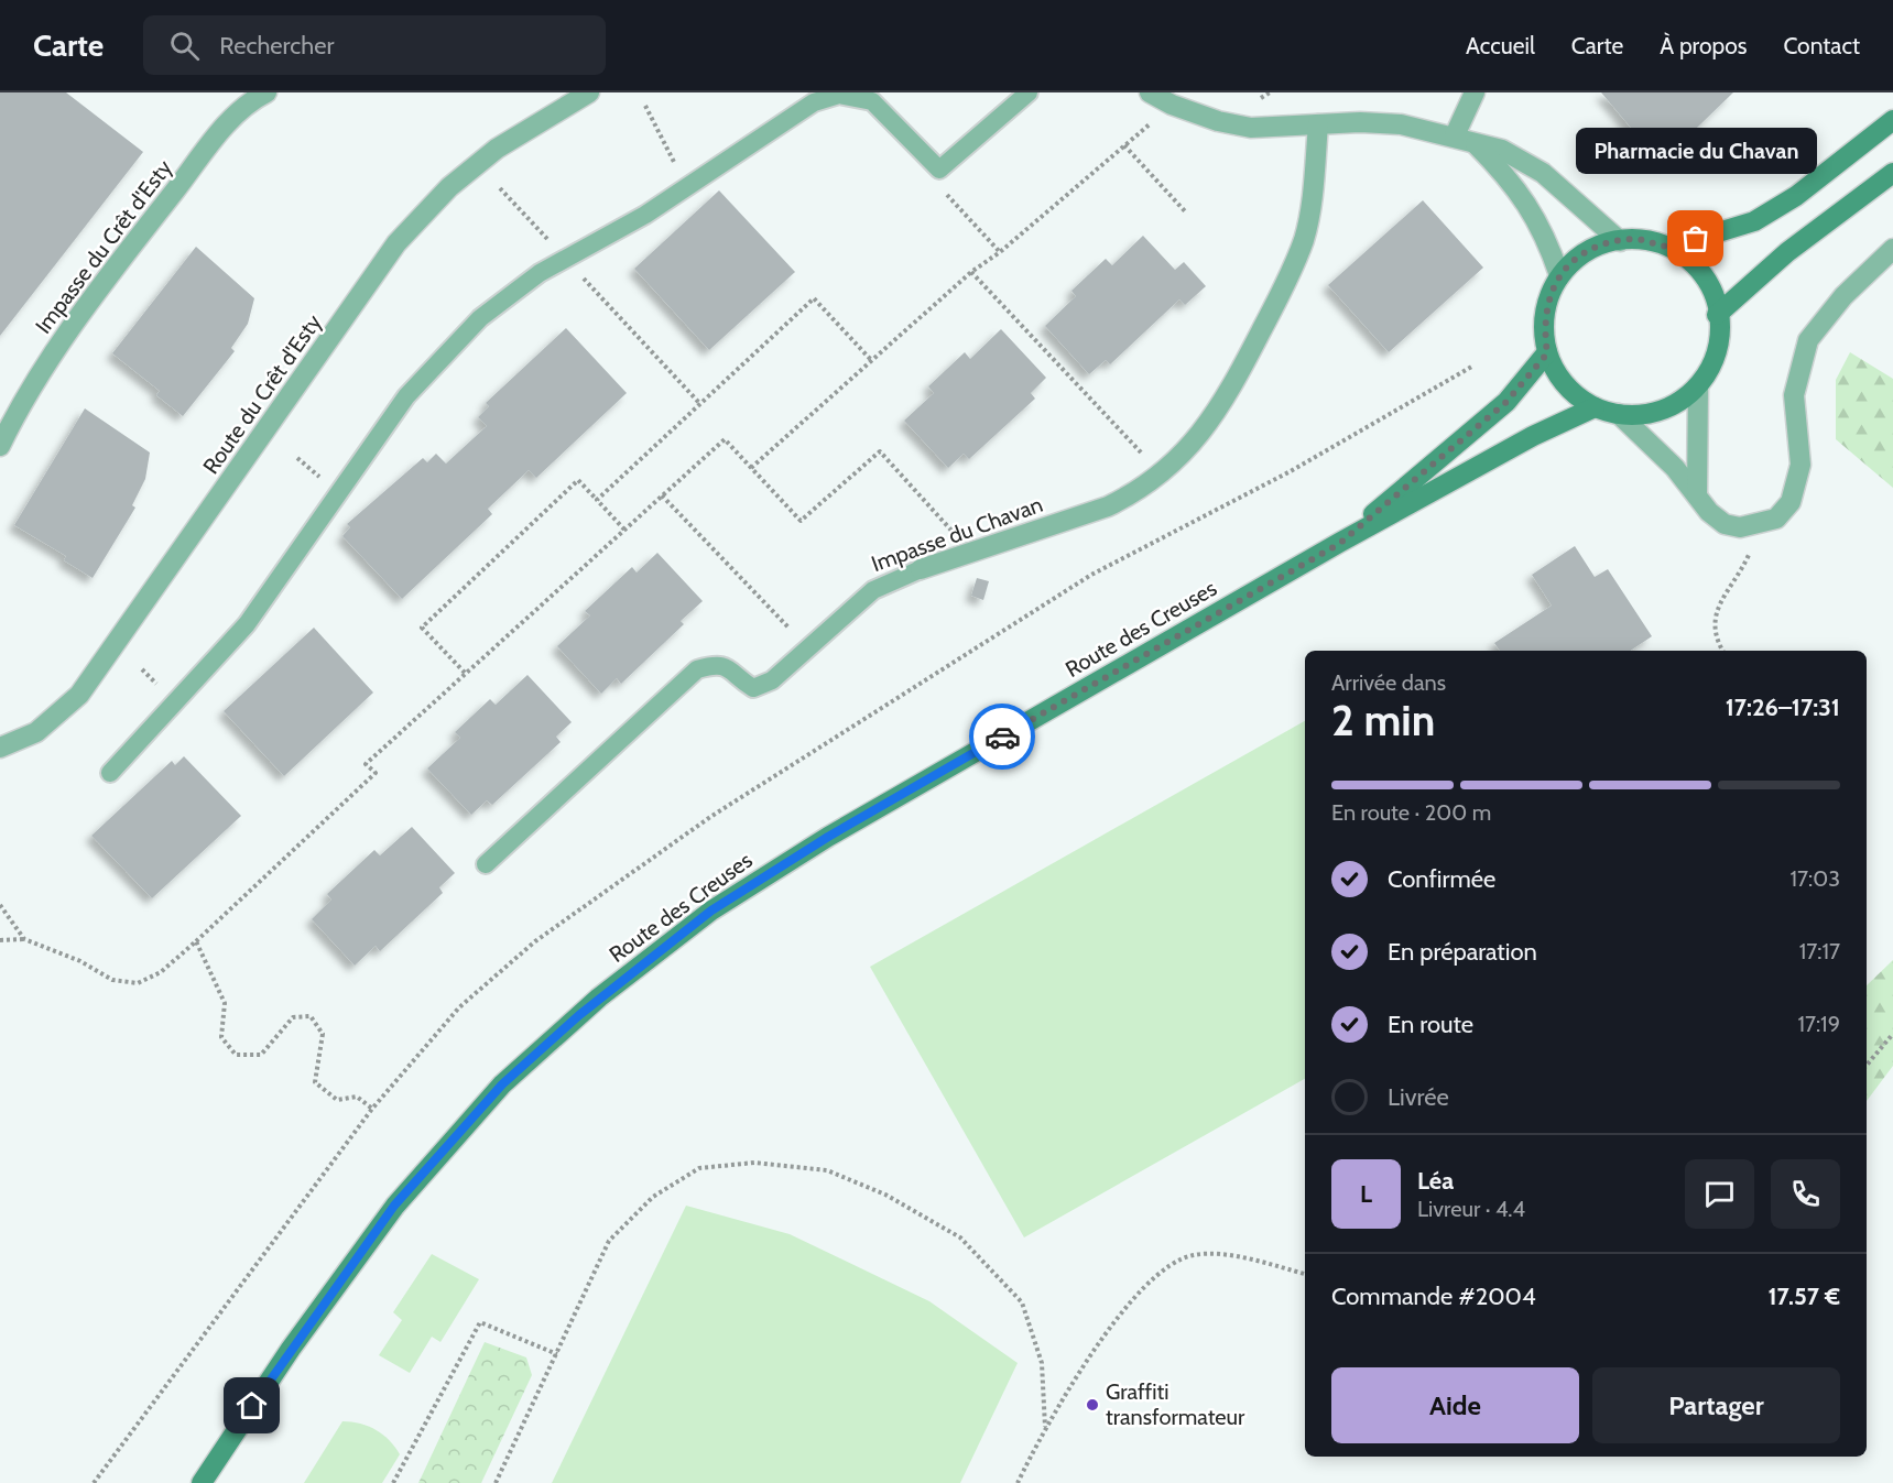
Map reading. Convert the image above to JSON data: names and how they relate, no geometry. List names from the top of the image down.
{
  "streets": {
    "main road": ["Route des Creuses"],
    "street": ["Impasse du Crêt d'Esty", "Route du Crêt d'Esty", "Impasse du Chavan"]
  },
  "places": ["Pharmacie du Chavan", "Graffiti transformateur"],
  "page": {
    "header": "Carte",
    "search": "Rechercher",
    "nav": [
      "Accueil",
      "Carte",
      "À propos",
      "Contact"
    ],
    "bubble": "Pharmacie du Chavan",
    "heading": ["2 min", "Arrivée dans", "17:26–17:31"],
    "panel": [
      "Léa",
      "Livreur · 4.4",
      "Commande #2004",
      "17.57 €"
    ],
    "bar": "En route · 200 m",
    "list": [
      ["Confirmée", "17:03"],
      ["En préparation", "17:17"],
      ["En route", "17:19"],
      "Livrée"
    ],
    "round": "L",
    "buttons": ["Aide", "Partager"]
  }
}
